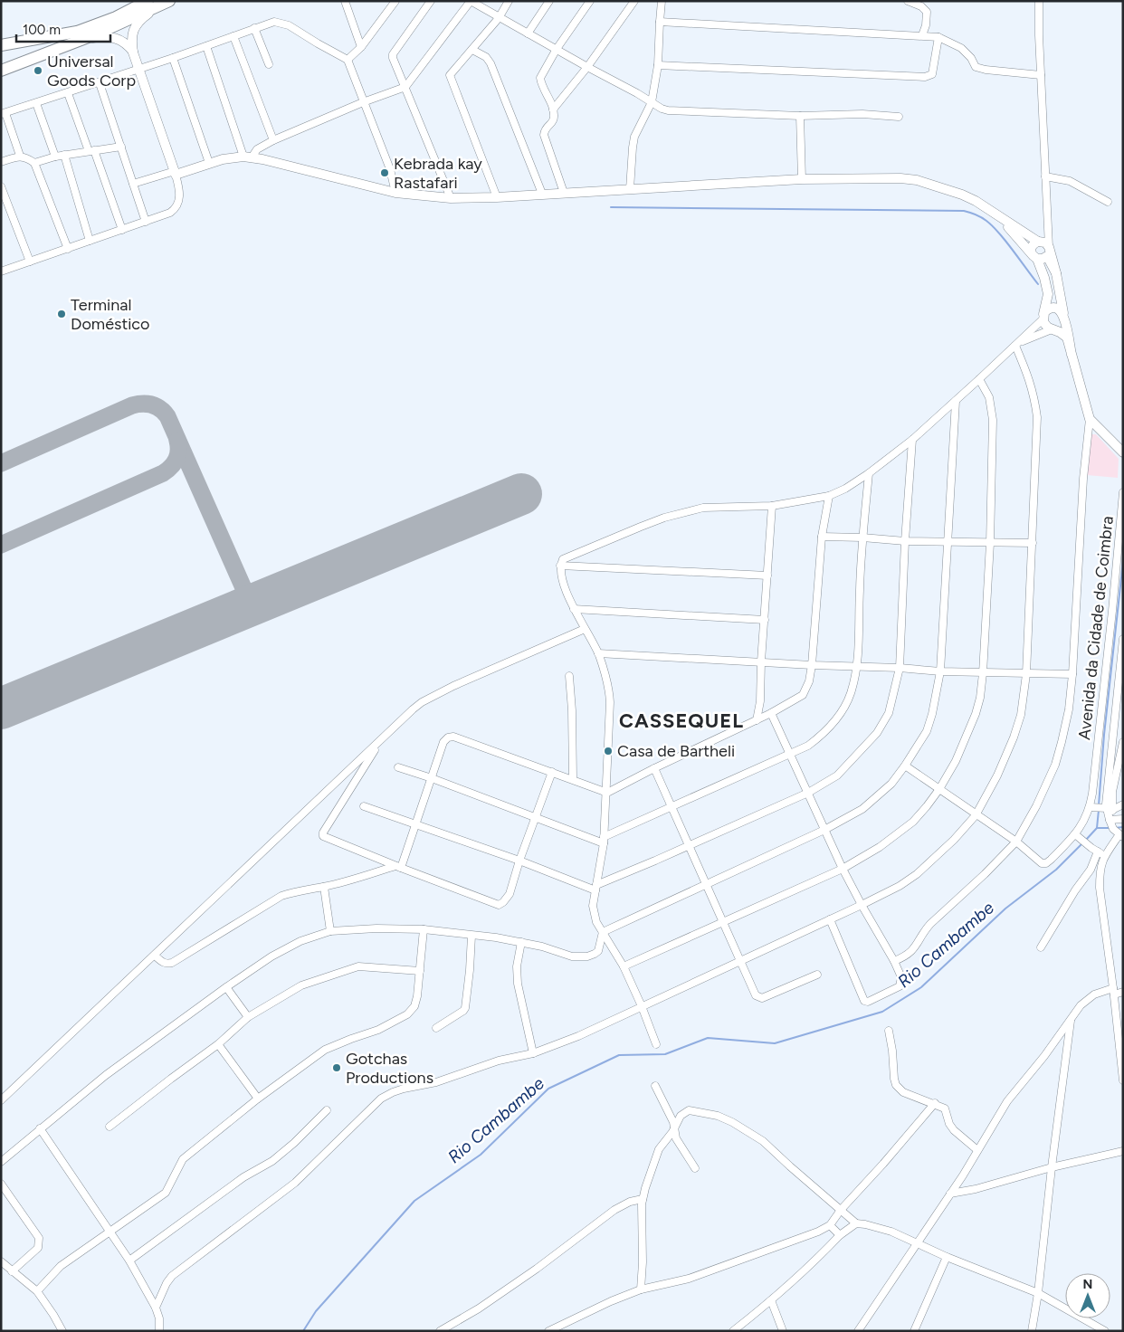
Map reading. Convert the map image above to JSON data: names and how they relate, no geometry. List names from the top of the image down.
{
  "streets": {
    "street": ["Avenida da Cidade de Coimbra"]
  },
  "districts": ["CASSEQUEL"],
  "water": ["Rio Cambambe"],
  "places": [
    "Universal Goods Corp",
    "Kebrada kay Rastafari",
    "Terminal Doméstico",
    "Casa de Bartheli",
    "Gotchas Productions"
  ],
  "scale_bar": "100 m",
  "north": "top"
}
